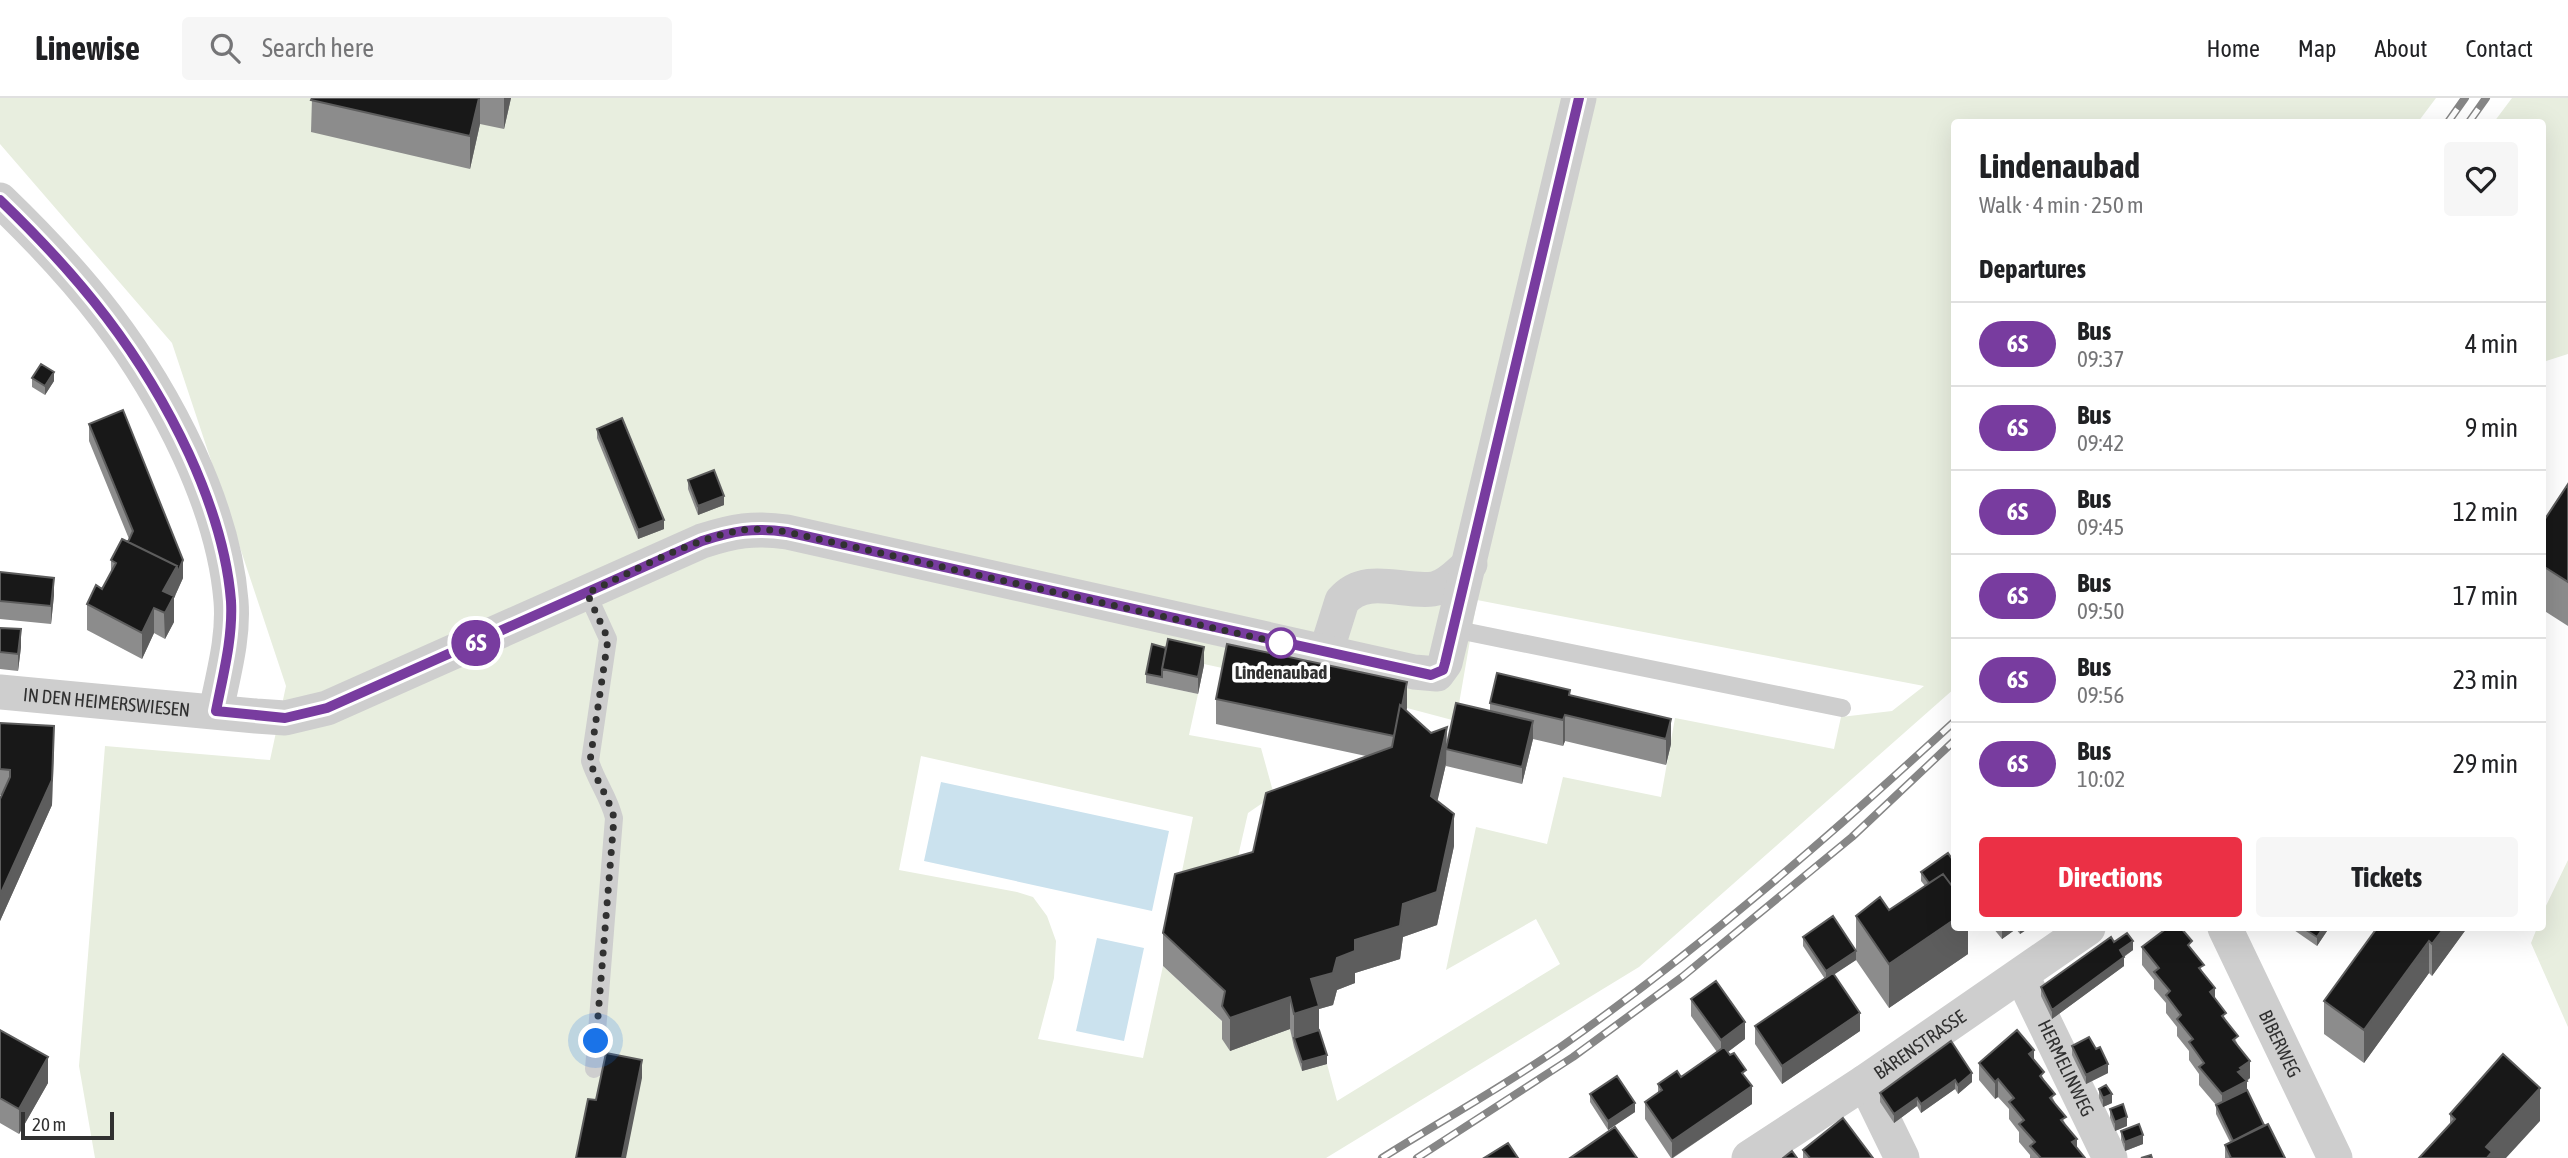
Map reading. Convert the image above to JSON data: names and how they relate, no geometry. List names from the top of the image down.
{
  "streets": {
    "street": [
      "IN DEN HEIMERSWIESEN",
      "BIBERWEG",
      "BÄRENSTRASSE",
      "HERMELINWEG"
    ]
  },
  "crossings": [
    ["BÄRENSTRASSE", "HERMELINWEG"]
  ],
  "places": ["Lindenaubad"],
  "lines": ["bus line 6S"],
  "scale_bar": "20 m",
  "page": {
    "header": "Linewise",
    "search": "Search here",
    "nav": [
      "Home",
      "Map",
      "About",
      "Contact"
    ],
    "on_map": "6S",
    "heading": [
      ["Lindenaubad", "Walk · 4 min · 250 m"],
      "Departures"
    ],
    "list": [
      {
        "mark": "6S",
        "name": "Bus",
        "note": "09:37",
        "value": "4 min"
      },
      {
        "mark": "6S",
        "name": "Bus",
        "note": "09:42",
        "value": "9 min"
      },
      {
        "mark": "6S",
        "name": "Bus",
        "note": "09:45",
        "value": "12 min"
      },
      {
        "mark": "6S",
        "name": "Bus",
        "note": "09:50",
        "value": "17 min"
      },
      {
        "mark": "6S",
        "name": "Bus",
        "note": "09:56",
        "value": "23 min"
      },
      {
        "mark": "6S",
        "name": "Bus",
        "note": "10:02",
        "value": "29 min"
      }
    ],
    "buttons": ["Directions", "Tickets"],
    "scale": "20 m"
  }
}
